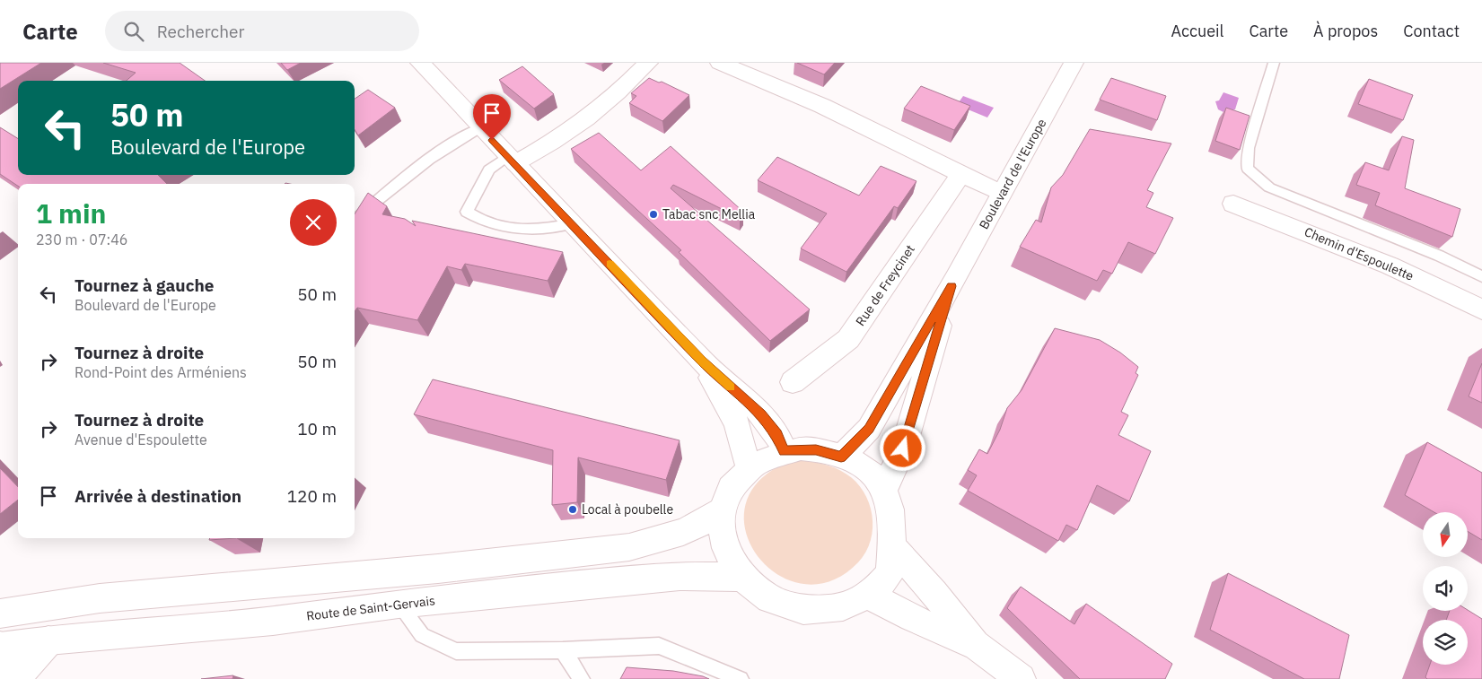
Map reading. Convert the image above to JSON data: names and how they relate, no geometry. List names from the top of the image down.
{
  "streets": {
    "main road": [
      "Boulevard de l'Europe",
      "Chemin d'Espoulette",
      "Rue de Freycinet",
      "Route de Saint-Gervais"
    ]
  },
  "places": ["Tabac snc Mellia", "Local à poubelle"],
  "north": "bottom",
  "page": {
    "header": "Carte",
    "search": "Rechercher",
    "nav": [
      "Accueil",
      "Carte",
      "À propos",
      "Contact"
    ],
    "turn": ["50 m", "Boulevard de l'Europe"],
    "heading": ["1 min", "230 m · 07:46"],
    "list": [
      {
        "name": "Tournez à gauche",
        "note": "Boulevard de l'Europe",
        "value": "50 m"
      },
      {
        "name": "Tournez à droite",
        "note": "Rond-Point des Arméniens",
        "value": "50 m"
      },
      {
        "name": "Tournez à droite",
        "note": "Avenue d'Espoulette",
        "value": "10 m"
      },
      {
        "name": "Arrivée à destination",
        "value": "120 m"
      }
    ]
  }
}
